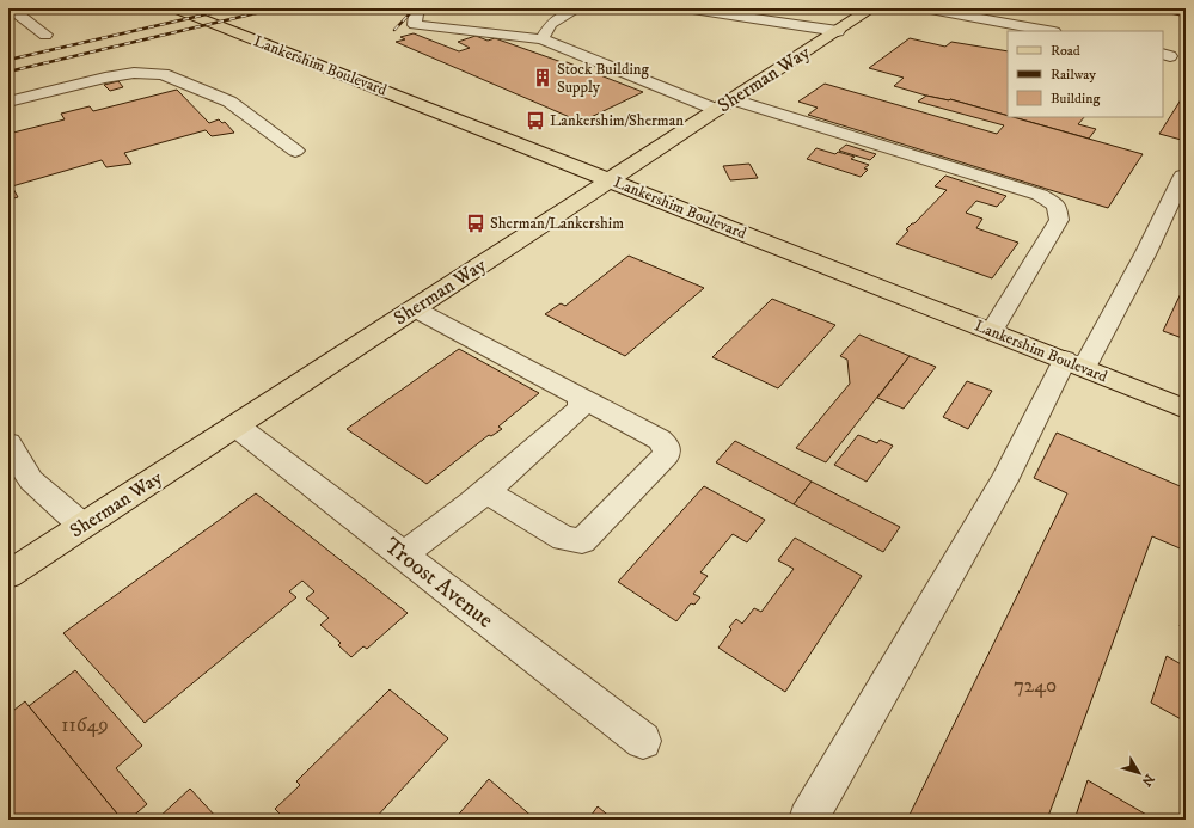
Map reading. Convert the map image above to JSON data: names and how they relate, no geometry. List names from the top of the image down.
{
  "streets": {
    "main road": ["Lankershim Boulevard", "Sherman Way"],
    "street": ["Troost Avenue"]
  },
  "crossings": [
    ["Lankershim Boulevard", "Sherman Way"],
    ["Sherman Way", "Troost Avenue"]
  ],
  "places": {
    "building": ["Stock Building Supply"],
    "bus stop": ["Lankershim/Sherman", "Sherman/Lankershim"]
  },
  "house_numbers": ["7240", "11649"],
  "legend": ["Road", "Railway", "Building"],
  "north": "bottom right"
}
